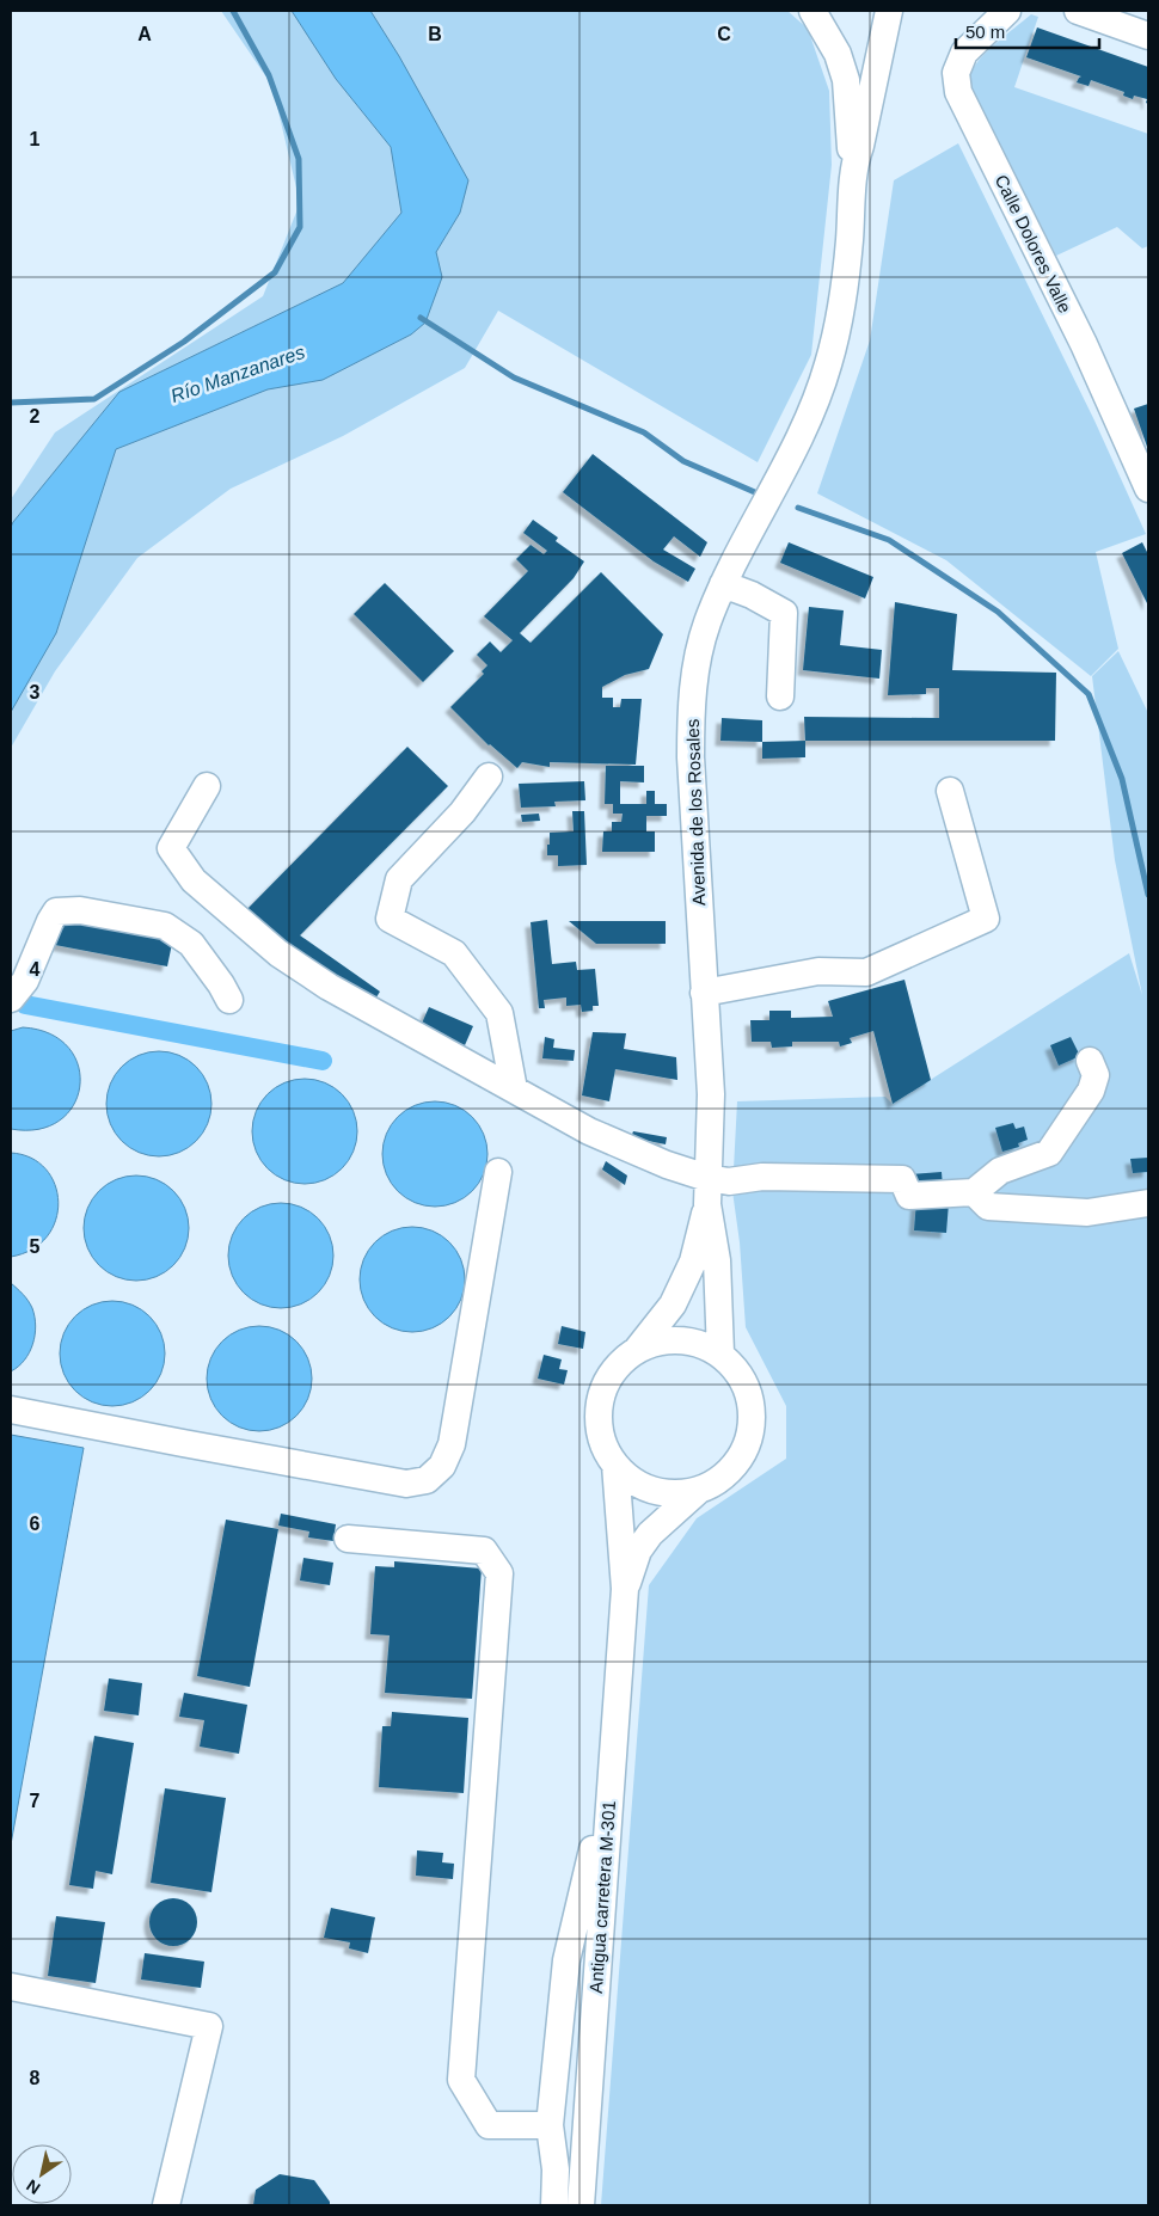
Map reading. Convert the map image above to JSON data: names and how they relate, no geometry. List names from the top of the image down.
{
  "streets": {
    "street": ["Calle Dolores Valle", "Avenida de los Rosales", "Antigua carretera M-301"]
  },
  "crossings": [
    ["Avenida de los Rosales", "Antigua carretera M-301"]
  ],
  "water": ["Río Manzanares"],
  "scale_bar": "50 m",
  "north": "bottom left",
  "grid": {
    "columns": ["A", "B", "C"],
    "rows": [
      "1",
      "2",
      "3",
      "4",
      "5",
      "6",
      "7",
      "8"
    ]
  }
}
